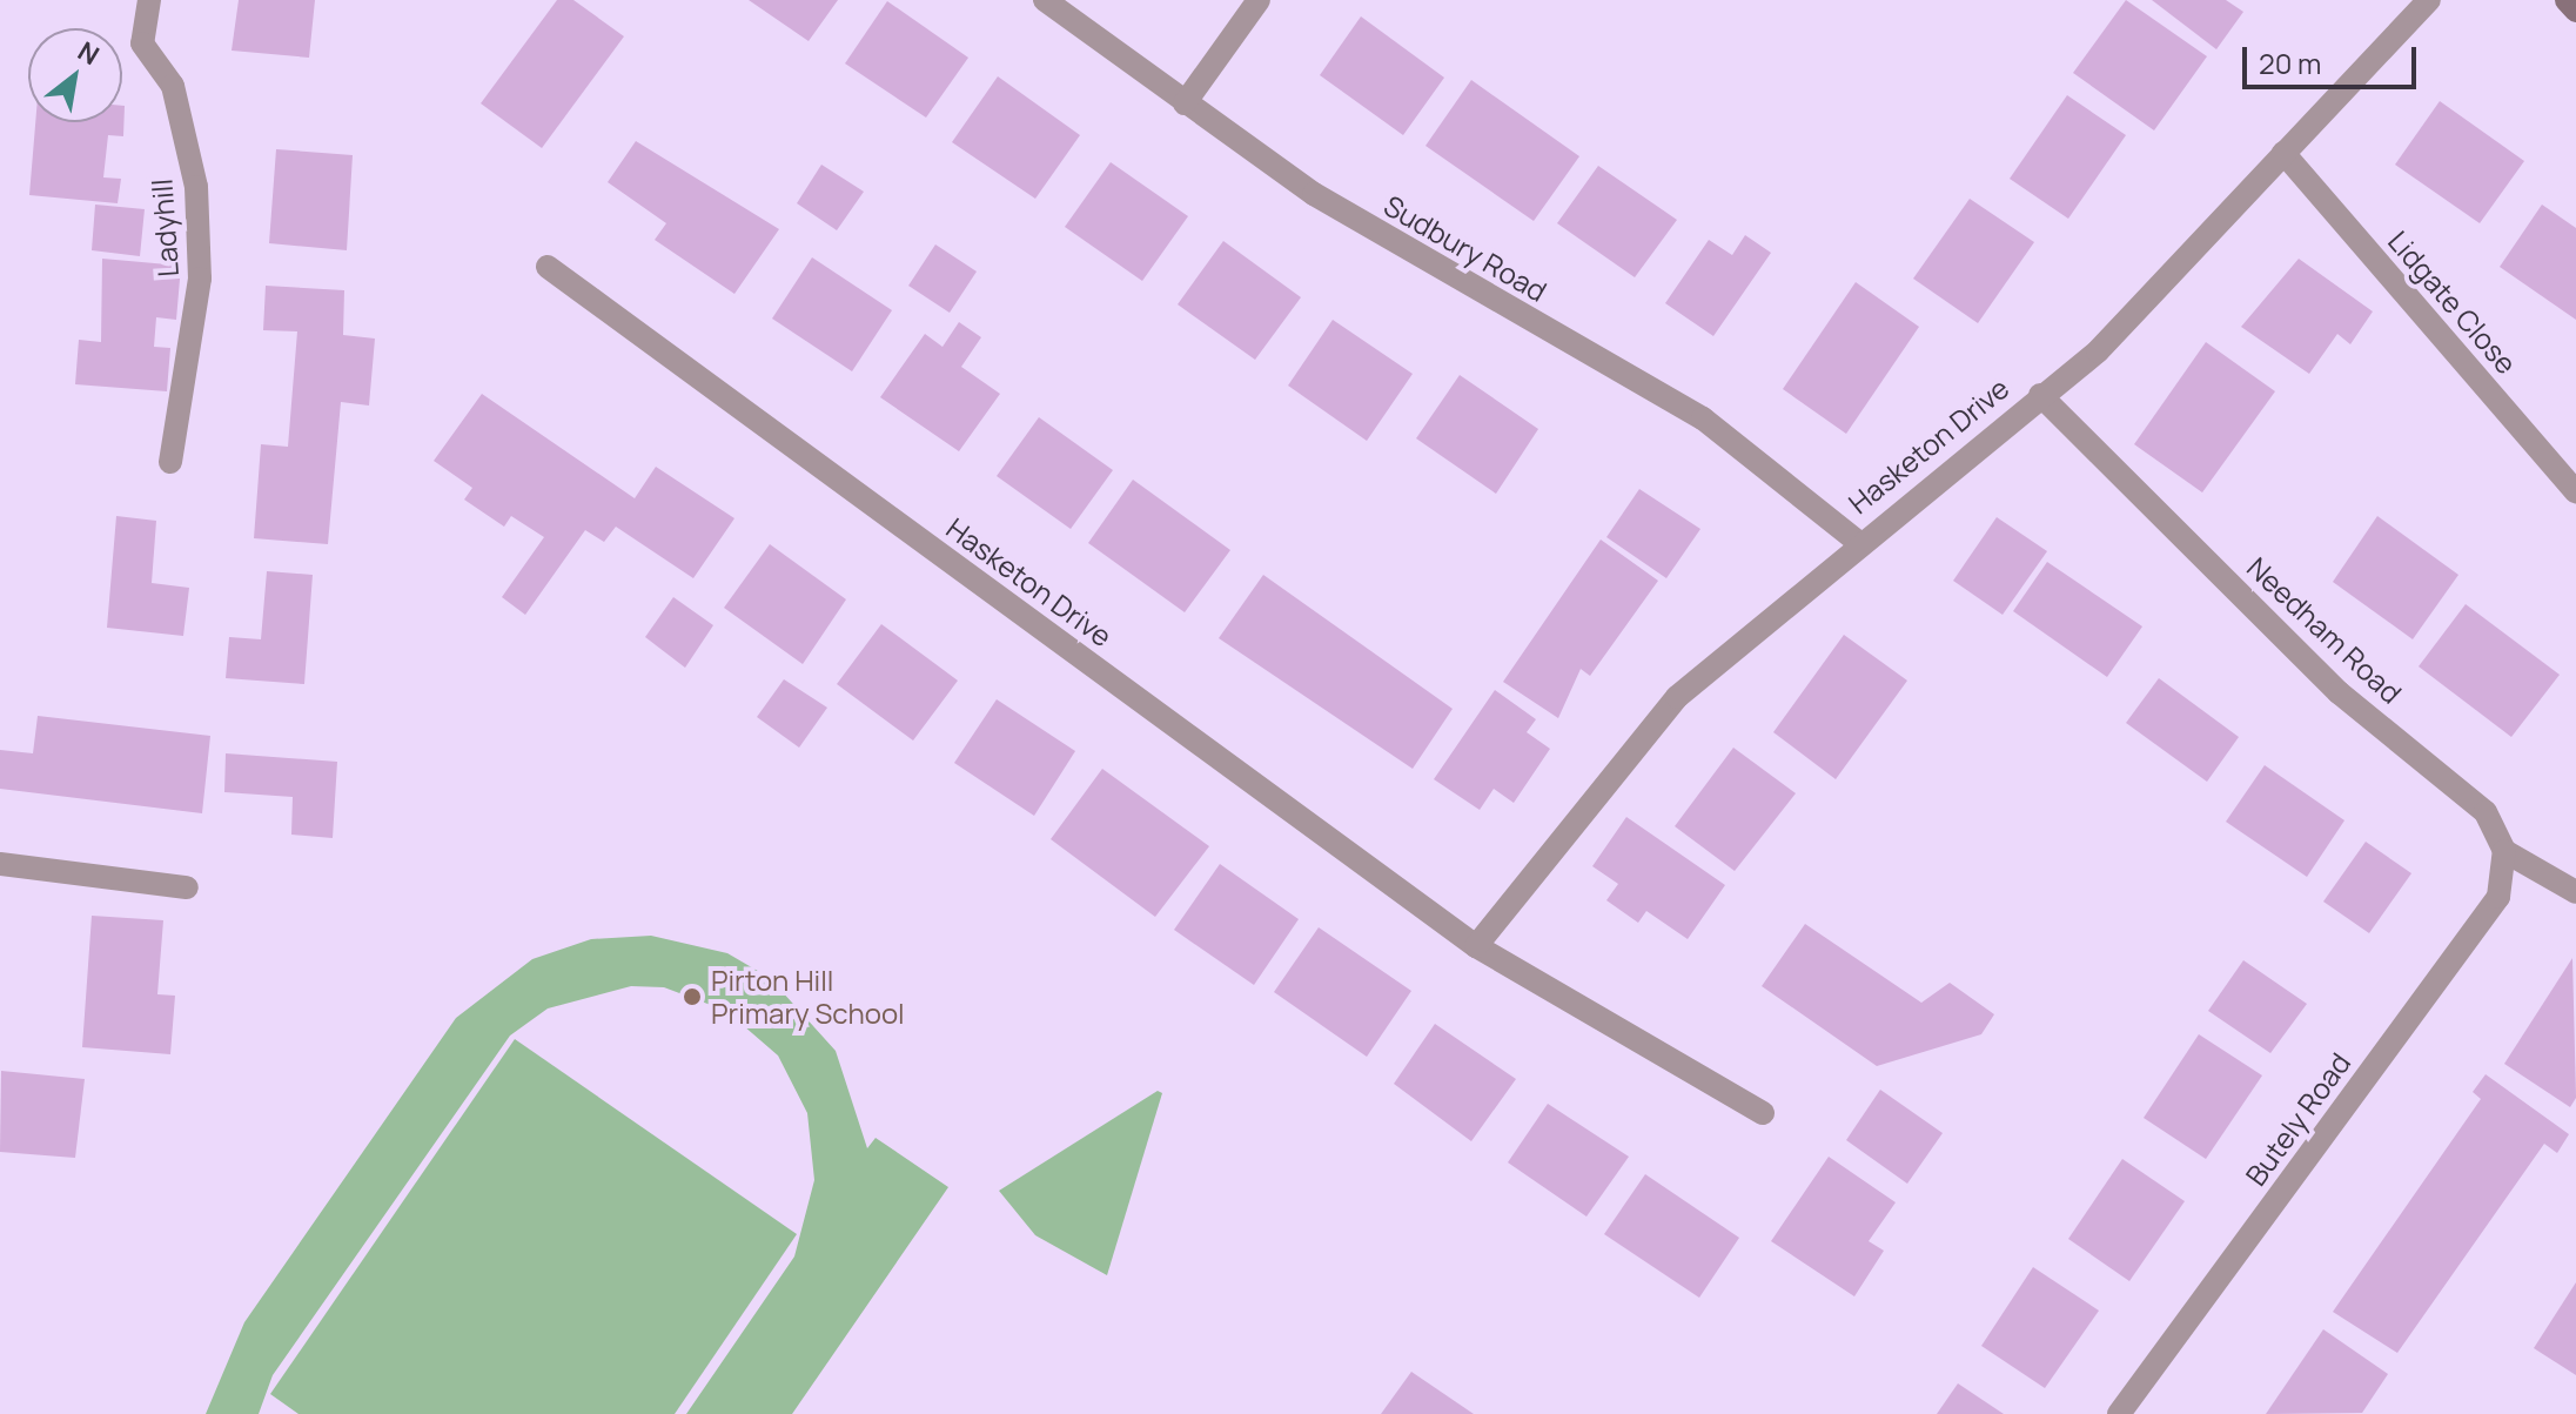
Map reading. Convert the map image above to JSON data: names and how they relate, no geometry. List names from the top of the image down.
{
  "streets": {
    "street": [
      "Ladyhill",
      "Sudbury Road",
      "Lidgate Close",
      "Hasketon Drive",
      "Needham Road",
      "Butely Road"
    ]
  },
  "crossings": [
    ["Sudbury Road", "Hasketon Drive"],
    ["Lidgate Close", "Hasketon Drive"],
    ["Hasketon Drive", "Needham Road"],
    ["Needham Road", "Butely Road"]
  ],
  "places": ["Pirton Hill Primary School"],
  "scale_bar": "20 m",
  "north": "top right"
}
